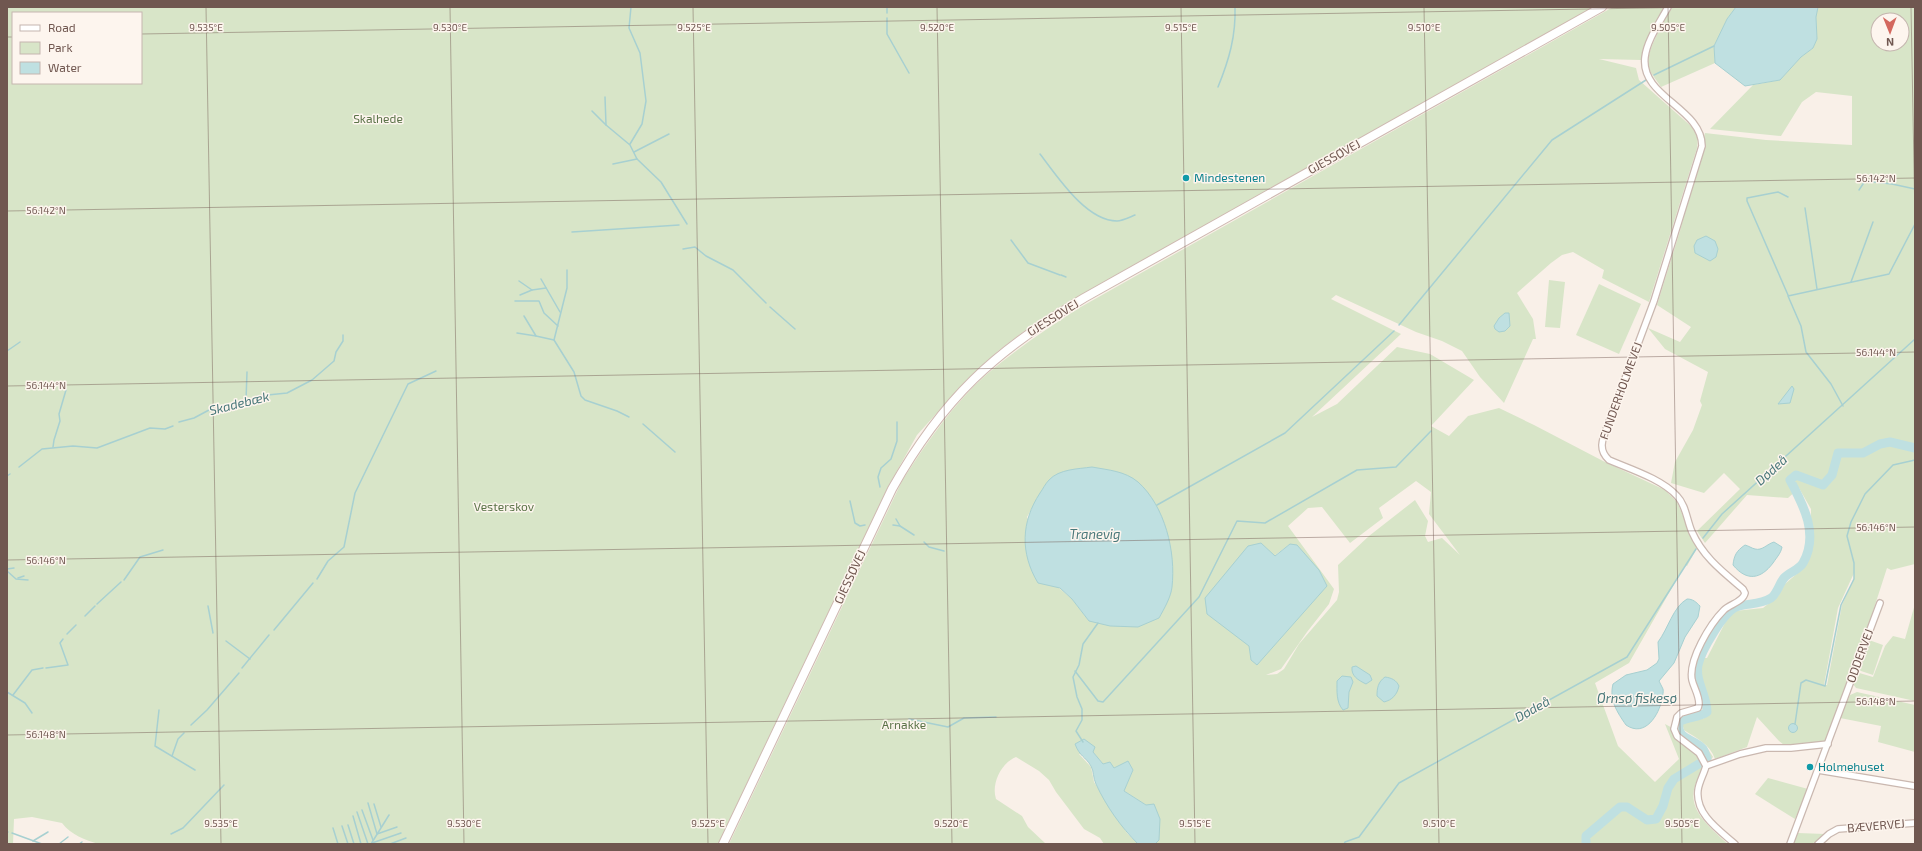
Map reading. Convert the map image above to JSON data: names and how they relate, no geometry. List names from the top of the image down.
{
  "streets": {
    "street": [
      "GJESSØVEJ",
      "FUNDERHOLMEVEJ",
      "ODDERVEJ",
      "BÆVERVEJ"
    ]
  },
  "water": [
    "Skadebæk",
    "Dødeå",
    "Tranevig",
    "Ørnsø fiskesø"
  ],
  "parks": ["Skalhede", "Vesterskov", "Arnakke"],
  "places": ["Mindestenen", "Holmehuset"],
  "legend": ["Road", "Park", "Water"],
  "north": "bottom",
  "coordinates": [
    "9.535°E",
    "9.530°E",
    "9.525°E",
    "9.520°E",
    "9.515°E",
    "9.510°E",
    "9.505°E",
    "56.142°N",
    "56.144°N",
    "56.146°N",
    "56.148°N"
  ]
}
